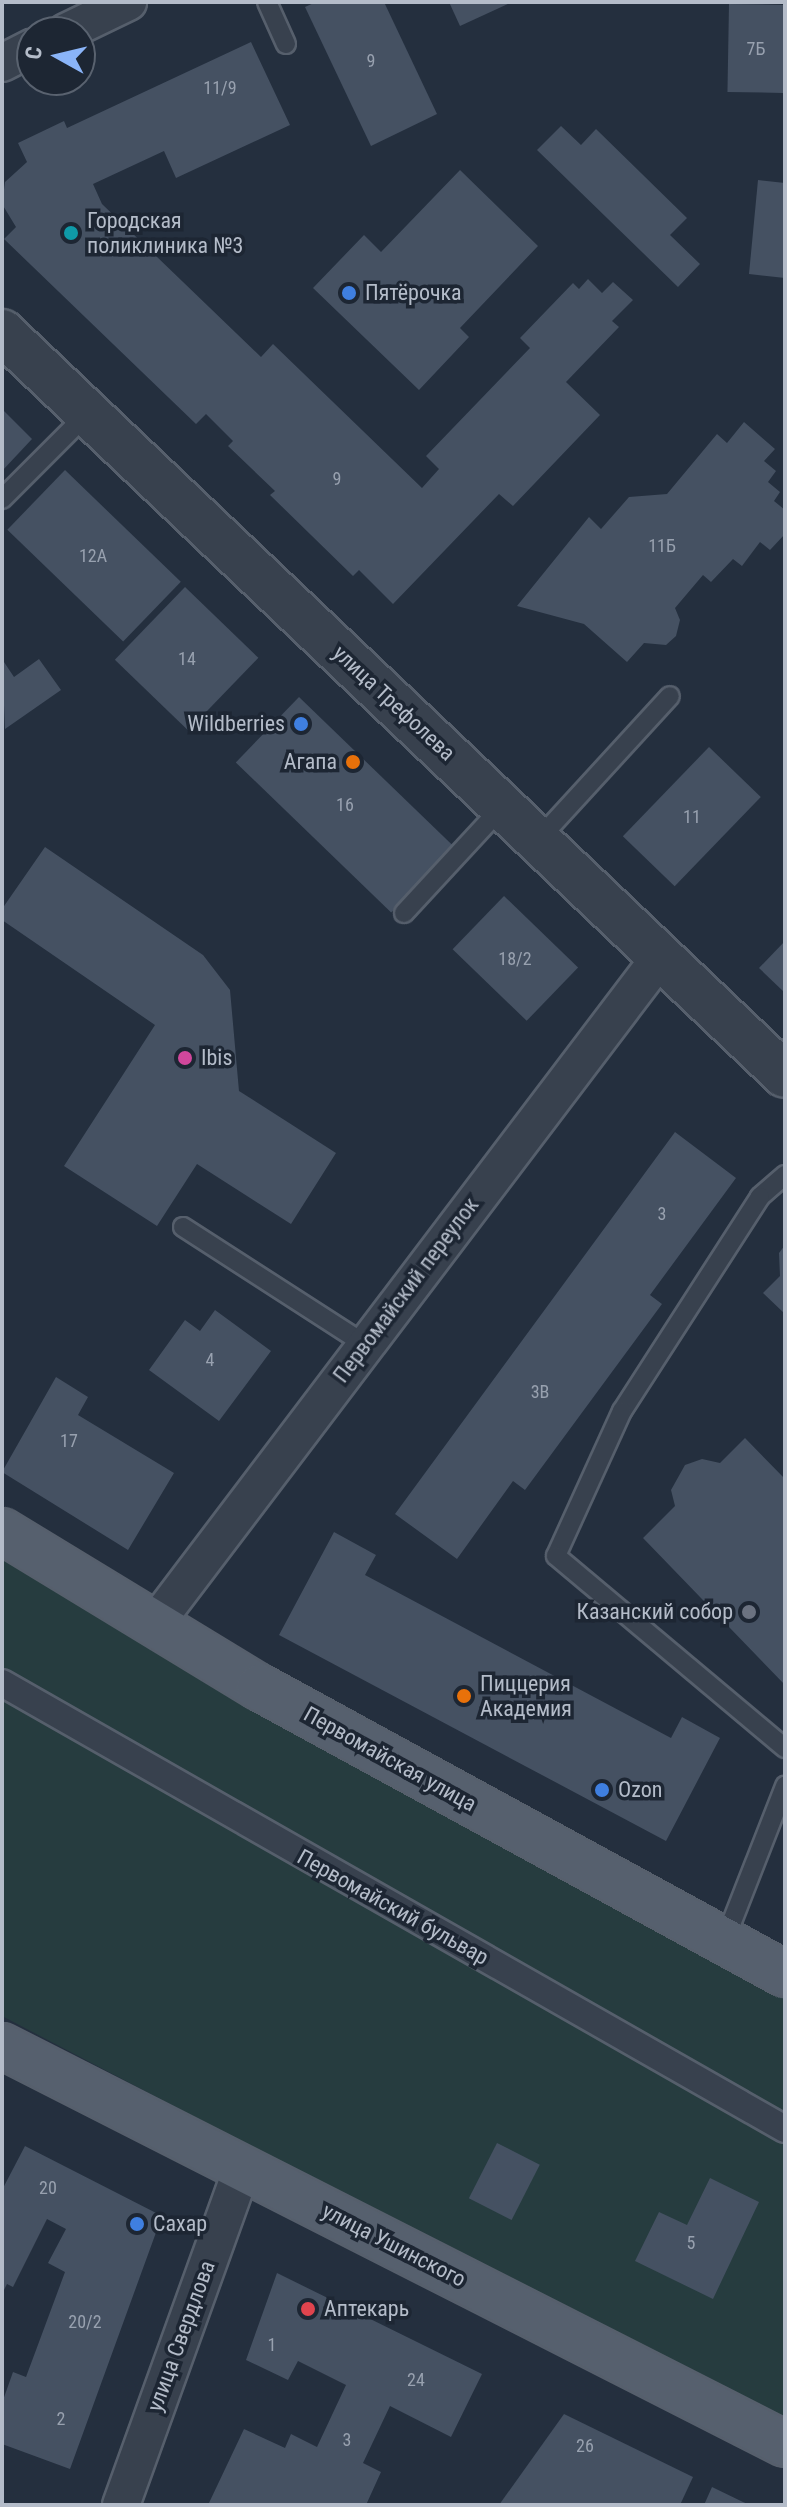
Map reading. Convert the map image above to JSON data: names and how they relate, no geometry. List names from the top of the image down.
{
  "streets": {
    "main road": ["Первомайская улица", "улица Ушинского"],
    "street": [
      "улица Трефолева",
      "Первомайский переулок",
      "Первомайский бульвар",
      "улица Свердлова"
    ]
  },
  "crossings": [
    ["улица Трефолева", "Первомайский переулок"],
    ["Первомайский переулок", "Первомайская улица"],
    ["улица Ушинского", "улица Свердлова"]
  ],
  "places": [
    "Городская поликлиника №3",
    "Пятёрочка",
    "Wildberries",
    "Агапа",
    "Ibis",
    "Казанский собор",
    "Пиццерия Академия",
    "Ozon",
    "Сахар",
    "Аптекарь"
  ],
  "house_numbers": [
    "7Б",
    "9",
    "11/9",
    "9",
    "11Б",
    "12А",
    "14",
    "16",
    "11",
    "18/2",
    "3",
    "4",
    "3В",
    "17",
    "20",
    "5",
    "20/2",
    "1",
    "24",
    "2",
    "3",
    "26"
  ],
  "north": "left"
}
